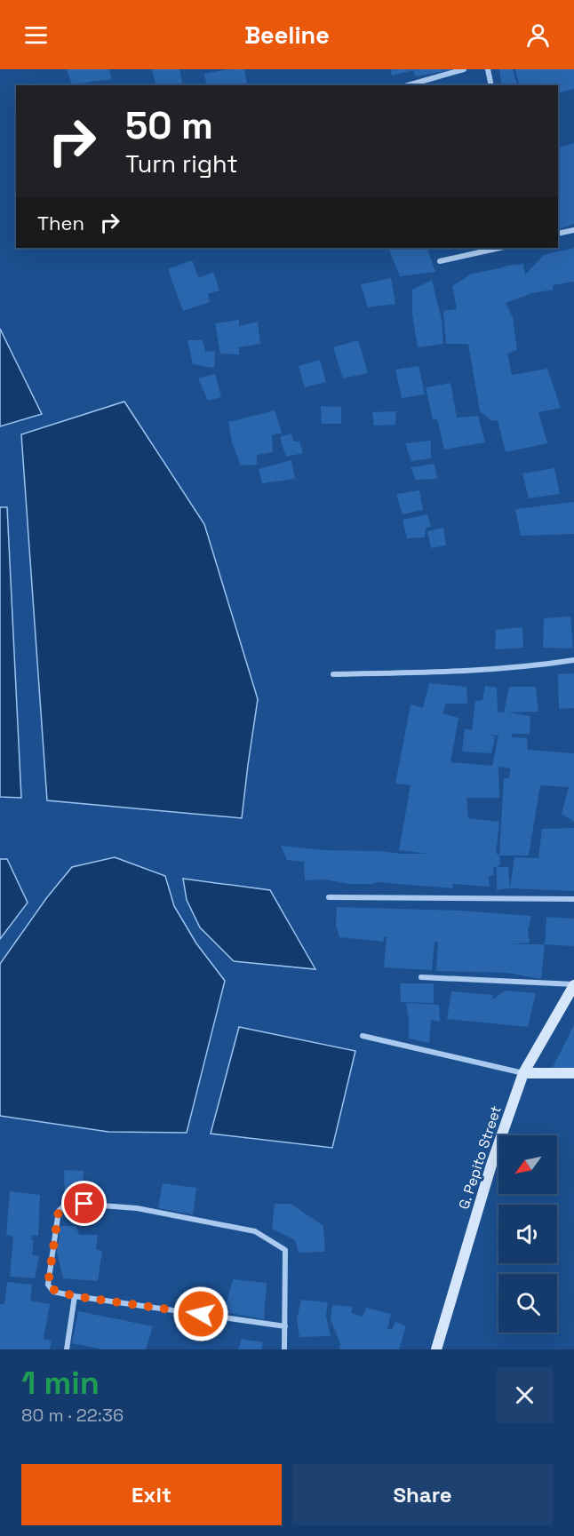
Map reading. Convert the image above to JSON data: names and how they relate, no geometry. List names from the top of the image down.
{
  "streets": {
    "street": ["G. Pepito Street"]
  },
  "north": "bottom left",
  "page": {
    "header": "Beeline",
    "turn": ["50 m", "Turn right"],
    "then": "Then",
    "heading": ["1 min", "80 m · 22:36"],
    "buttons": ["Exit", "Share"]
  }
}
